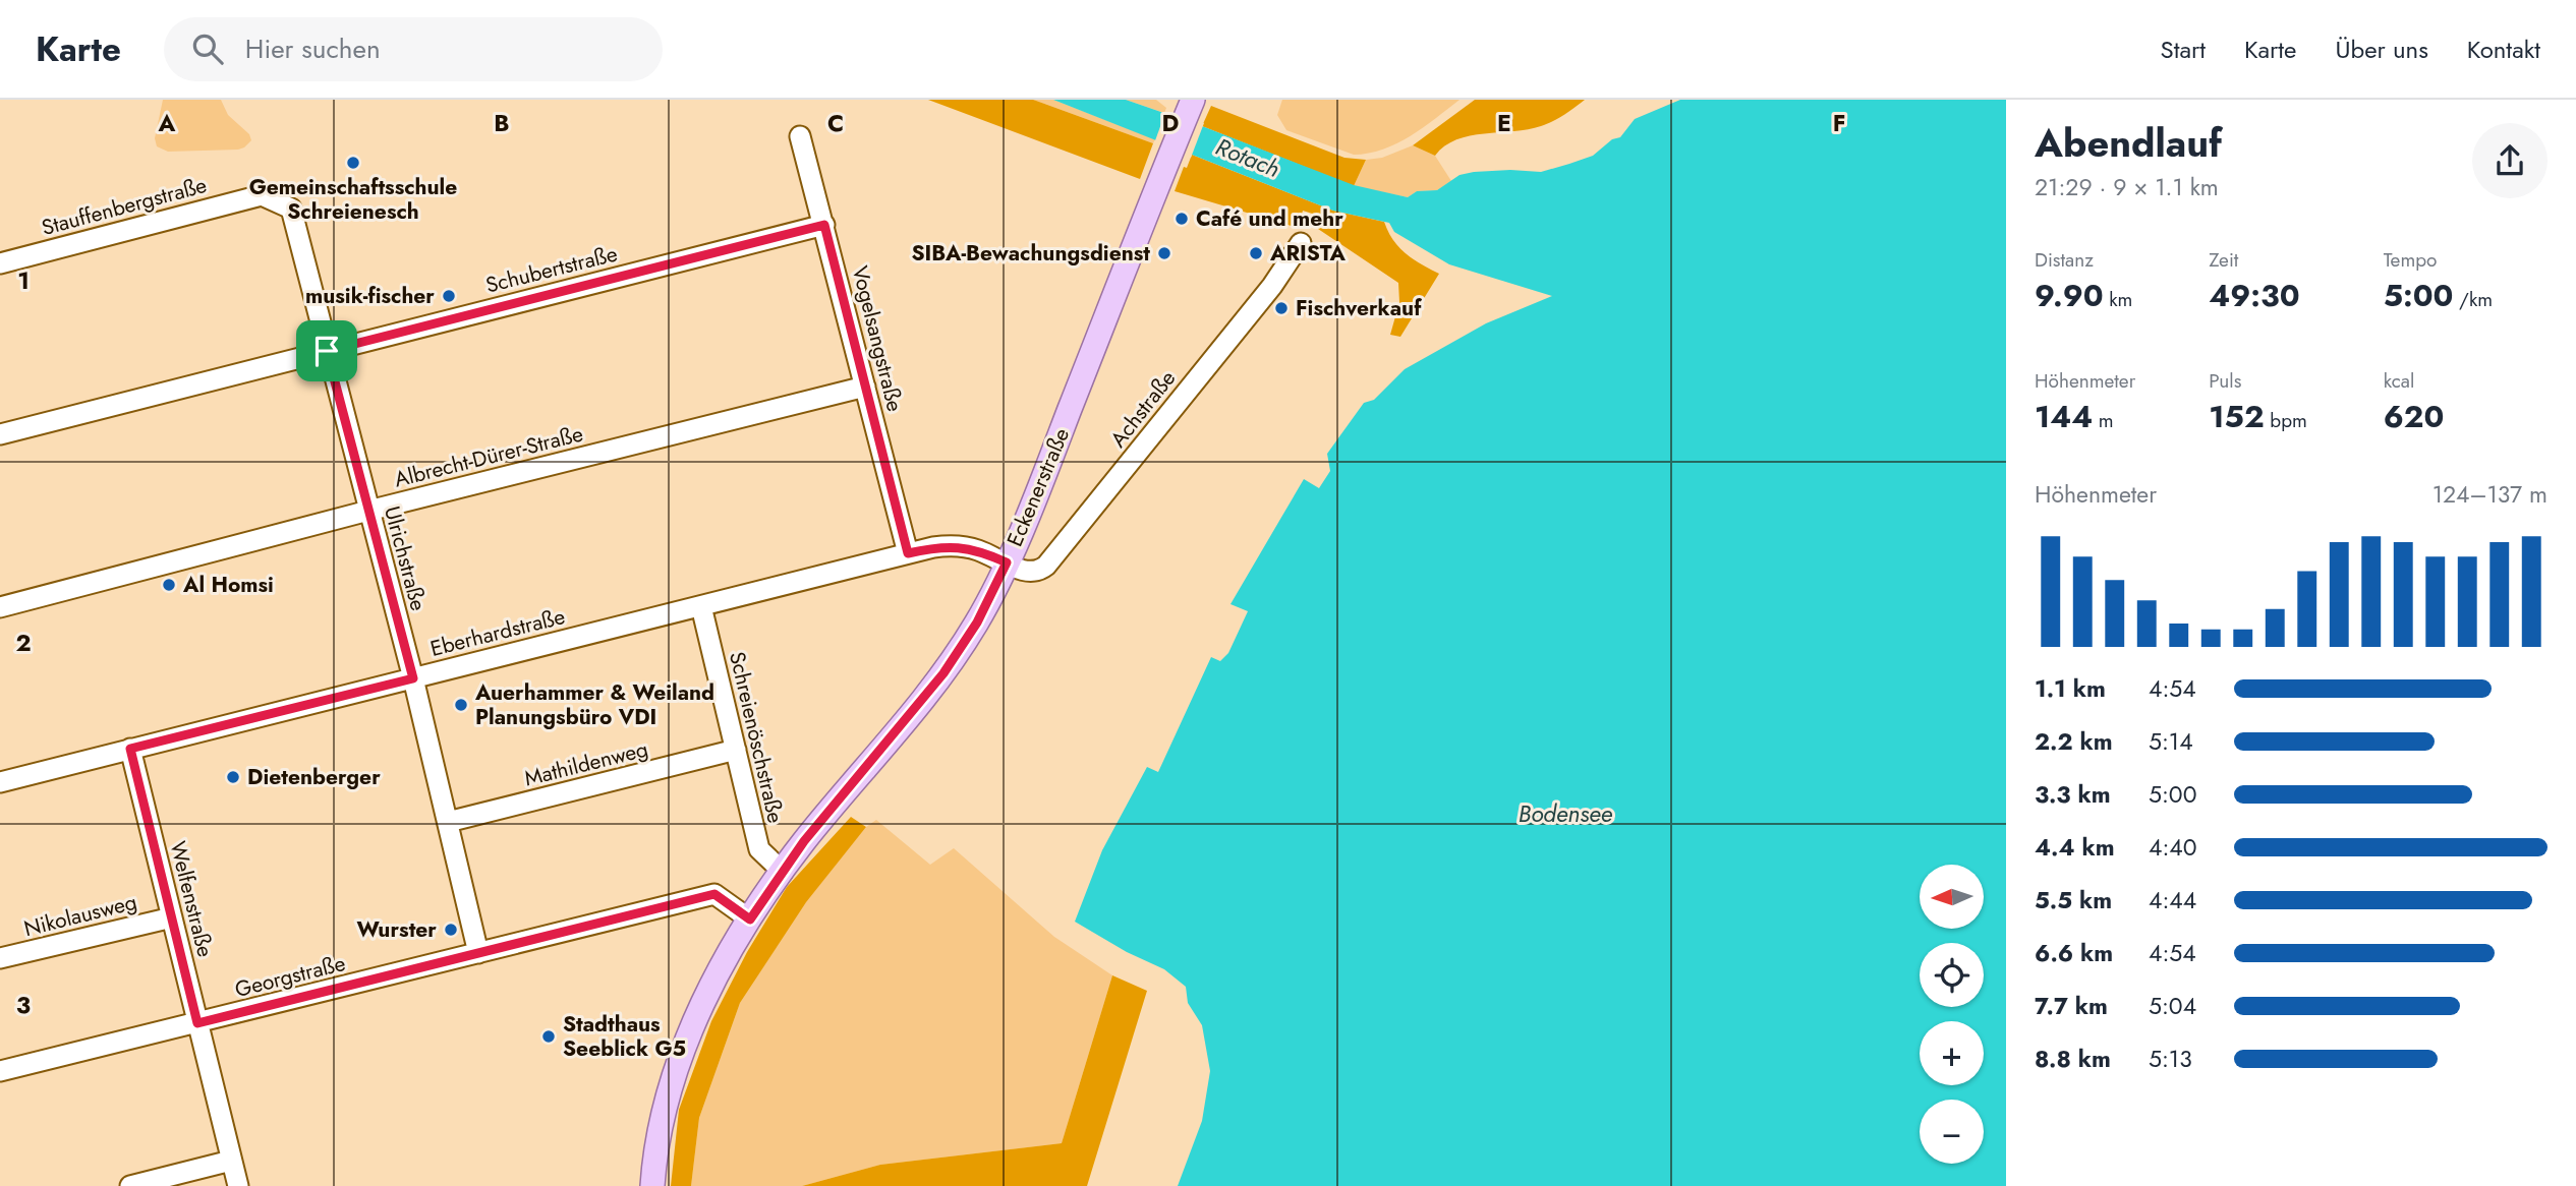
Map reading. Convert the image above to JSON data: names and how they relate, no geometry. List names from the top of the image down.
{
  "streets": {
    "main road": ["Eckenerstraße"],
    "street": [
      "Stauffenbergstraße",
      "Schubertstraße",
      "Vogelsangstraße",
      "Achstraße",
      "Albrecht-Dürer-Straße",
      "Ulrichstraße",
      "Eberhardstraße",
      "Schreienöschstraße",
      "Mathildenweg",
      "Welfenstraße",
      "Nikolausweg",
      "Georgstraße"
    ]
  },
  "crossings": [
    ["Stauffenbergstraße", "Ulrichstraße"],
    ["Schubertstraße", "Vogelsangstraße"],
    ["Schubertstraße", "Ulrichstraße"],
    ["Vogelsangstraße", "Albrecht-Dürer-Straße"],
    ["Vogelsangstraße", "Eberhardstraße"],
    ["Achstraße", "Eckenerstraße"],
    ["Achstraße", "Eberhardstraße"],
    ["Albrecht-Dürer-Straße", "Ulrichstraße"],
    ["Eckenerstraße", "Eberhardstraße"],
    ["Eckenerstraße", "Schreienöschstraße"],
    ["Eckenerstraße", "Georgstraße"],
    ["Ulrichstraße", "Eberhardstraße"],
    ["Ulrichstraße", "Mathildenweg"],
    ["Ulrichstraße", "Georgstraße"],
    ["Eberhardstraße", "Schreienöschstraße"],
    ["Eberhardstraße", "Welfenstraße"],
    ["Schreienöschstraße", "Mathildenweg"],
    ["Welfenstraße", "Nikolausweg"],
    ["Welfenstraße", "Georgstraße"]
  ],
  "water": ["Rotach", "Bodensee"],
  "places": [
    "Gemeinschaftsschule Schreienesch",
    "Café und mehr",
    "SIBA-Bewachungsdienst",
    "ARISTA",
    "musik-fischer",
    "Fischverkauf",
    "Al Homsi",
    "Auerhammer & Weiland Planungsbüro VDI",
    "Dietenberger",
    "Wurster",
    "Stadthaus Seeblick G5"
  ],
  "north": "left",
  "page": {
    "header": "Karte",
    "search": "Hier suchen",
    "nav": [
      "Start",
      "Karte",
      "Über uns",
      "Kontakt"
    ],
    "heading": ["Abendlauf", "21:29 · 9 × 1.1 km"],
    "stats": [
      ["Distanz", "9.90 km"],
      ["Zeit", "49:30"],
      ["Tempo", "5:00 /km"],
      ["Höhenmeter", "144 m"],
      ["Puls", "152 bpm"],
      ["kcal", "620"]
    ],
    "chart": ["Höhenmeter", "124–137 m"],
    "list": [
      {
        "name": "1.1 km",
        "note": "4:54"
      },
      {
        "name": "2.2 km",
        "note": "5:14"
      },
      {
        "name": "3.3 km",
        "note": "5:00"
      },
      {
        "name": "4.4 km",
        "note": "4:40"
      },
      {
        "name": "5.5 km",
        "note": "4:44"
      },
      {
        "name": "6.6 km",
        "note": "4:54"
      },
      {
        "name": "7.7 km",
        "note": "5:04"
      },
      {
        "name": "8.8 km",
        "note": "5:13"
      }
    ],
    "map_buttons": ["+", "−"]
  },
  "grid": {
    "columns": [
      "A",
      "B",
      "C",
      "D",
      "E",
      "F"
    ],
    "rows": ["1", "2", "3"]
  }
}
